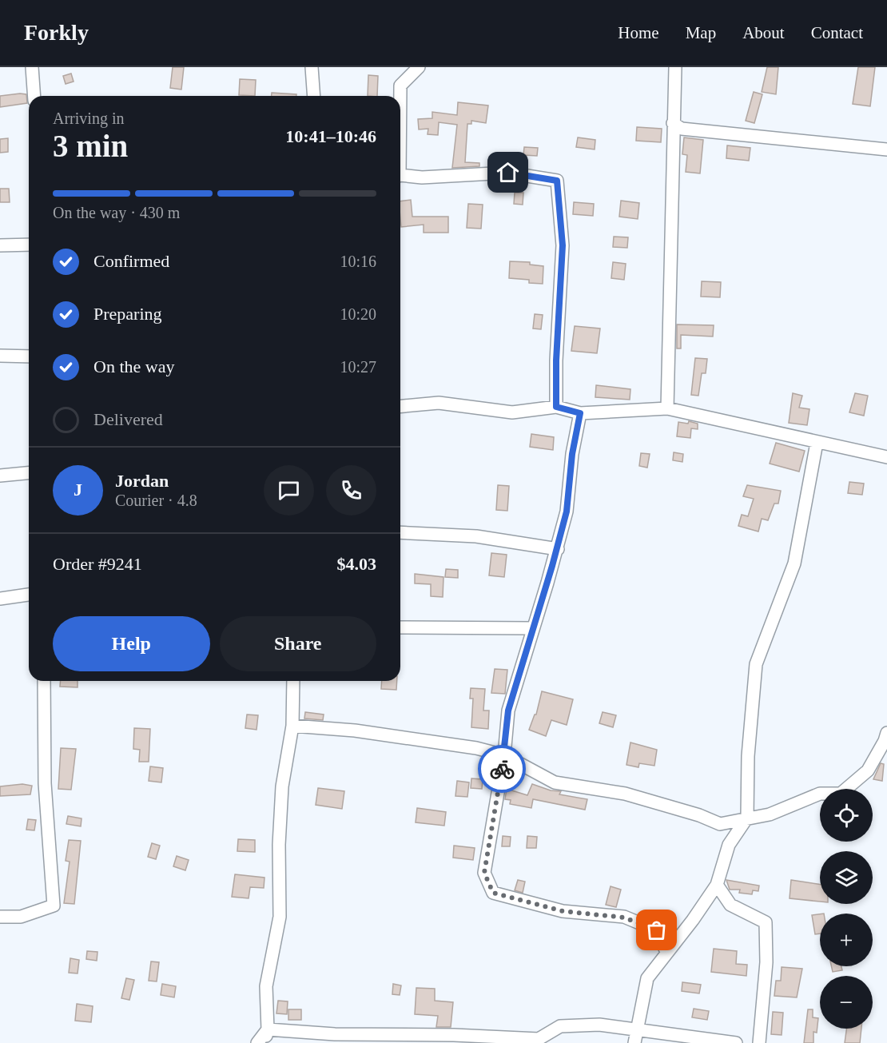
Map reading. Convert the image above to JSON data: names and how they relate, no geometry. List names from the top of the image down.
{
  "page": {
    "header": "Forkly",
    "nav": [
      "Home",
      "Map",
      "About",
      "Contact"
    ],
    "heading": ["3 min", "Arriving in", "10:41–10:46"],
    "panel": [
      "Jordan",
      "Courier · 4.8",
      "Order #9241",
      "$4.03"
    ],
    "bar": "On the way · 430 m",
    "list": [
      ["Confirmed", "10:16"],
      ["Preparing", "10:20"],
      ["On the way", "10:27"],
      "Delivered"
    ],
    "round": "J",
    "buttons": ["Help", "Share"],
    "map_buttons": ["+", "−"]
  }
}
